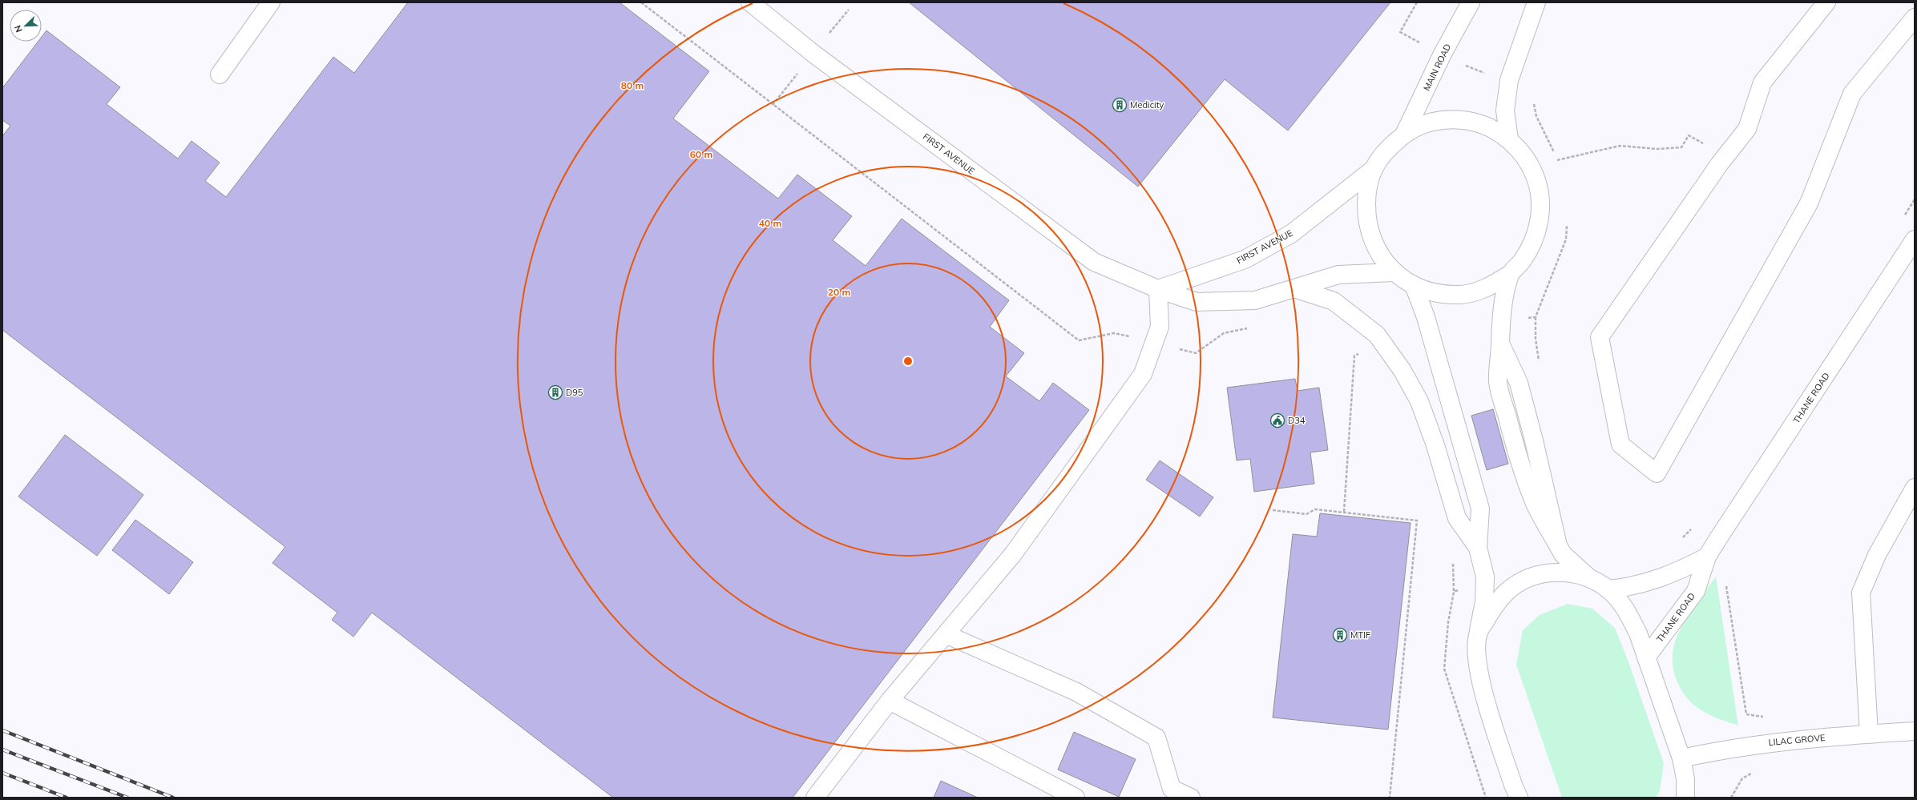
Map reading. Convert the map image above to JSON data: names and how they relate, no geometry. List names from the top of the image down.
{
  "streets": {
    "street": [
      "MAIN ROAD",
      "FIRST AVENUE",
      "THANE ROAD",
      "LILAC GROVE"
    ]
  },
  "places": {
    "building": ["Medicity", "D95", "MTIF"],
    "public building": ["D34"]
  },
  "north": "bottom left",
  "rings": [
    "80 m",
    "60 m",
    "40 m",
    "20 m"
  ]
}
